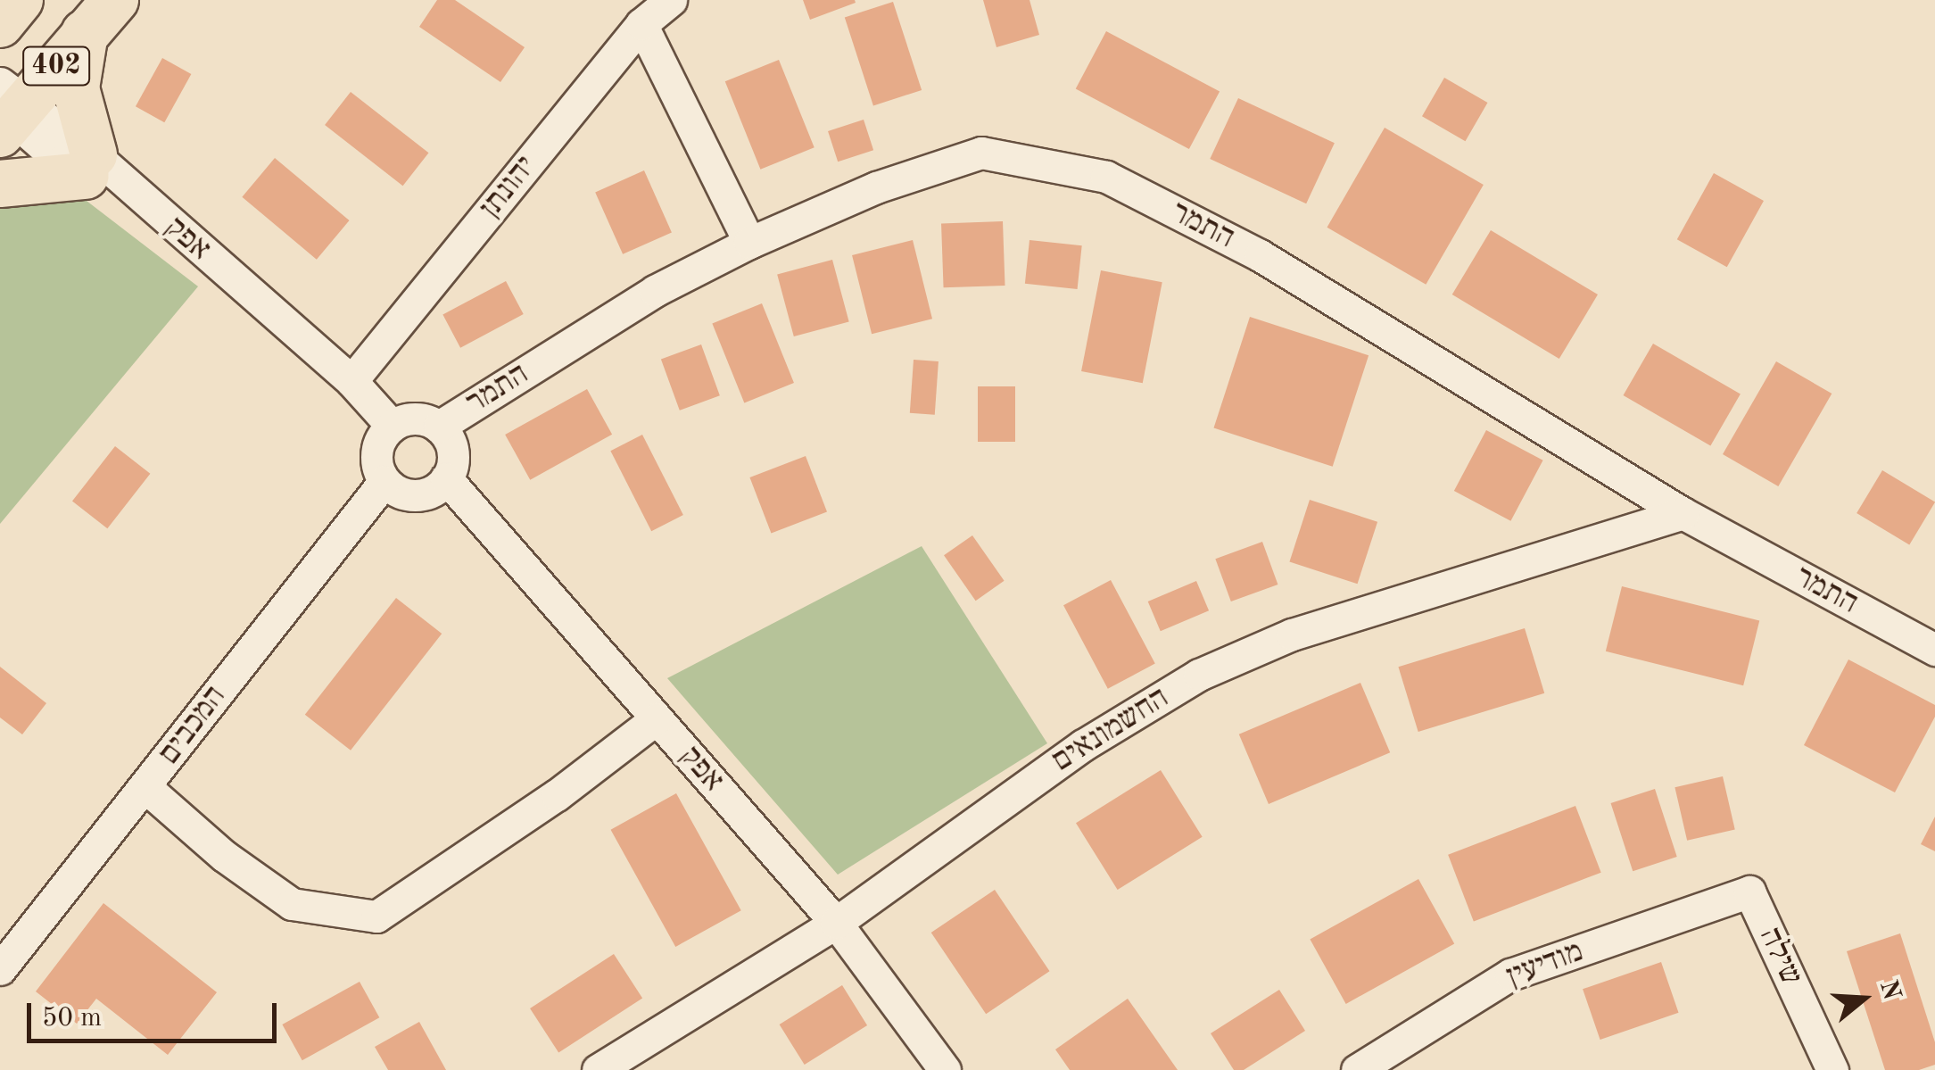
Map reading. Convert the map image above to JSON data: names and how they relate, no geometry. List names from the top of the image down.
{
  "streets": {
    "main road": ["402"],
    "street": [
      "יהונתן",
      "התמר",
      "אפק",
      "המכבים",
      "החשמונאים",
      "שילה",
      "מודיעין"
    ]
  },
  "crossings": [
    ["402", "אפק"],
    ["יהונתן", "אפק"],
    ["התמר", "אפק"],
    ["התמר", "המכבים"],
    ["התמר", "החשמונאים"],
    ["אפק", "המכבים"],
    ["אפק", "החשמונאים"],
    ["שילה", "מודיעין"]
  ],
  "scale_bar": "50 m",
  "north": "right"
}
